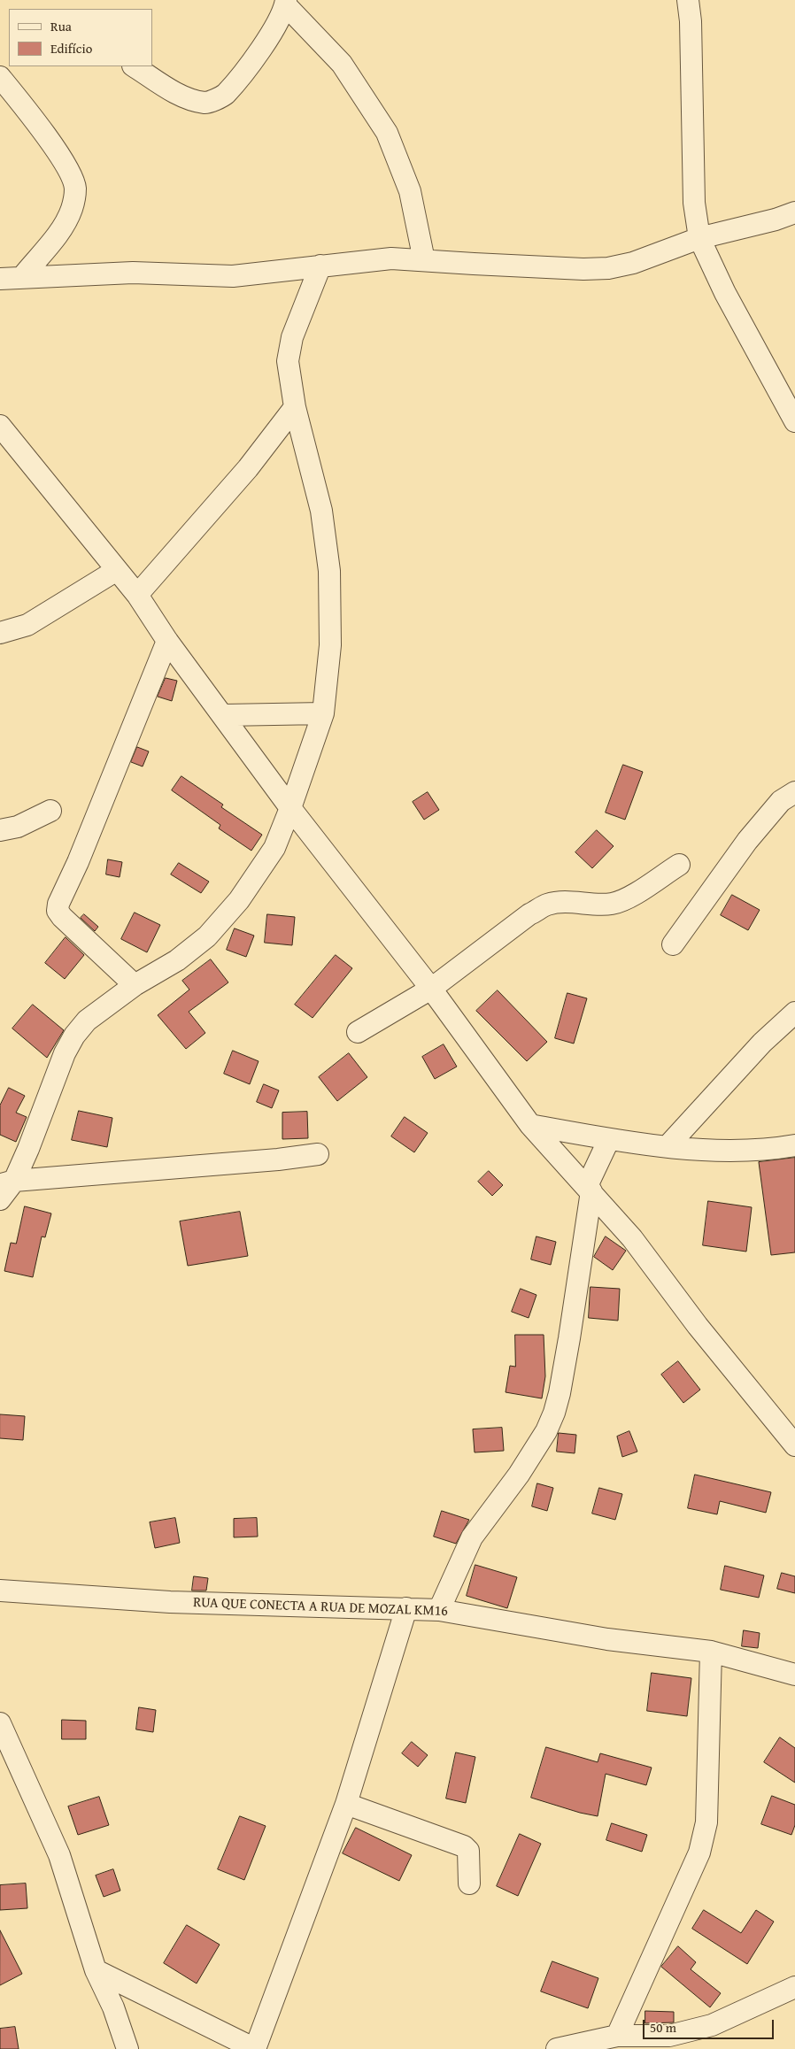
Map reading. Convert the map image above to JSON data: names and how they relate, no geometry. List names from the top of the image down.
{
  "streets": {
    "street": ["RUA QUE CONECTA A RUA DE MOZAL KM16"]
  },
  "legend": ["Rua", "Edifício"],
  "scale_bar": "50 m"
}
